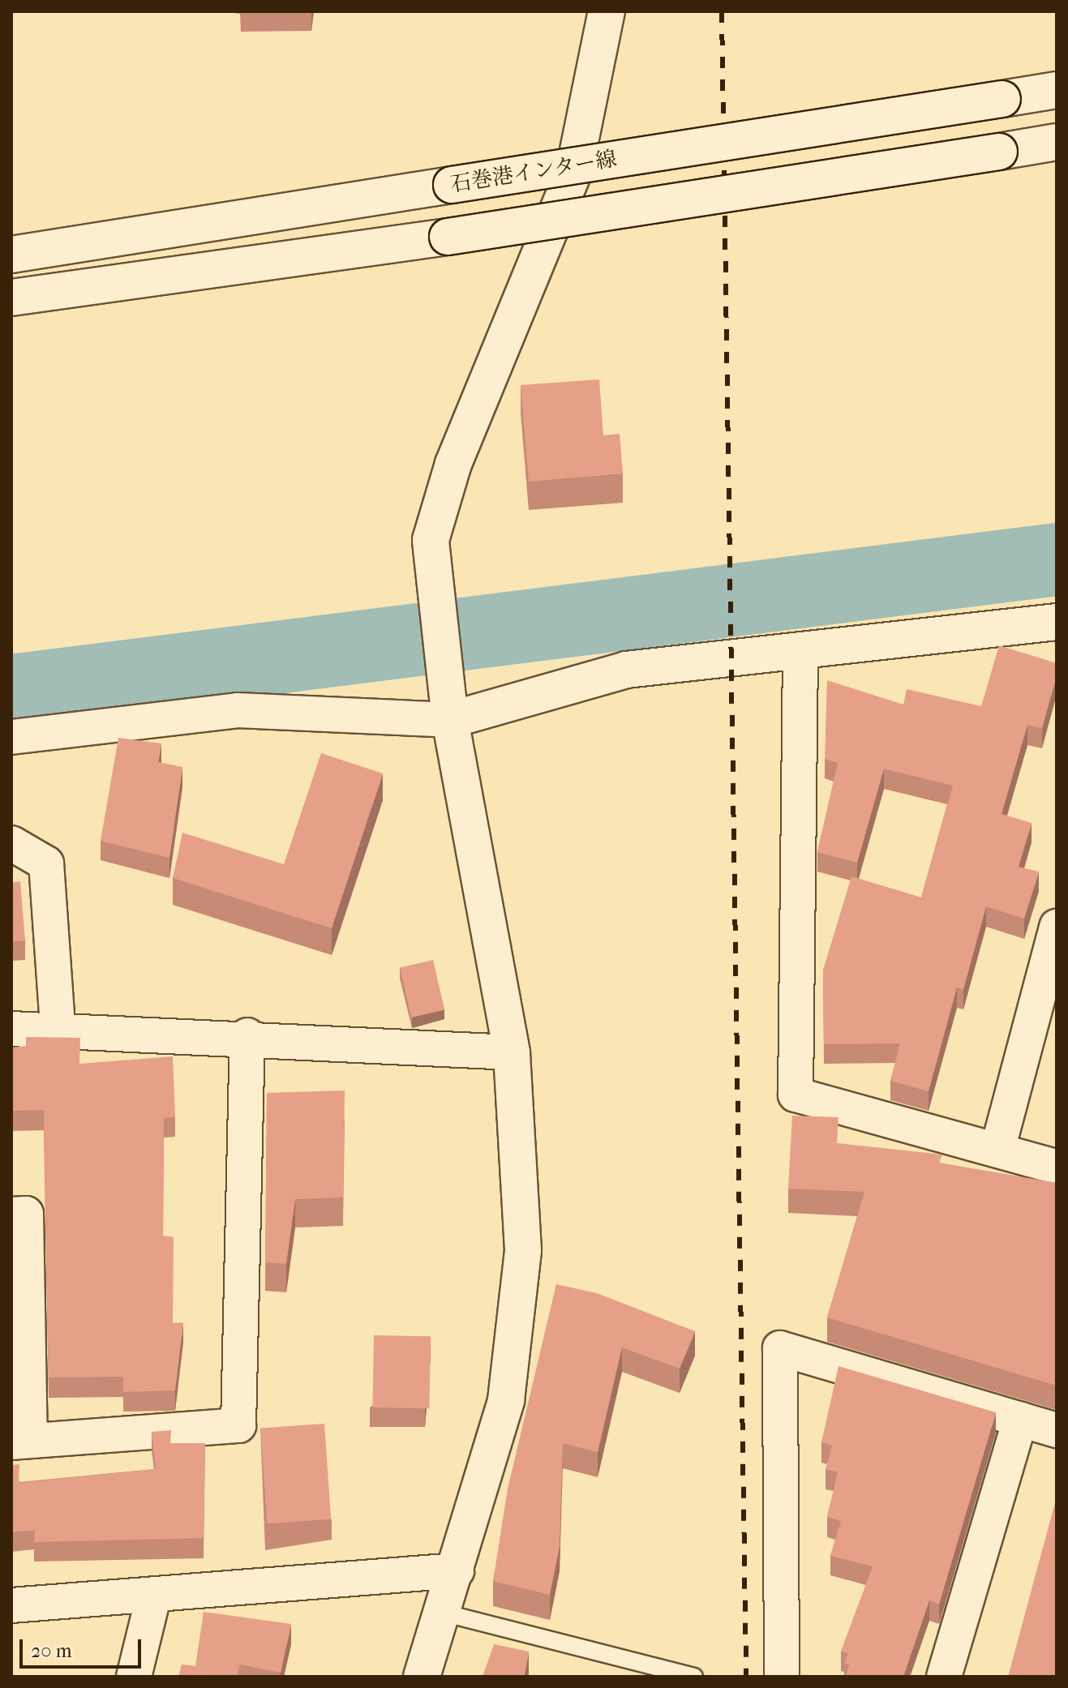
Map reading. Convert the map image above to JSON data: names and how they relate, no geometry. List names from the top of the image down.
{
  "streets": {
    "street": ["石巻港インター線"]
  },
  "scale_bar": "20 m"
}
